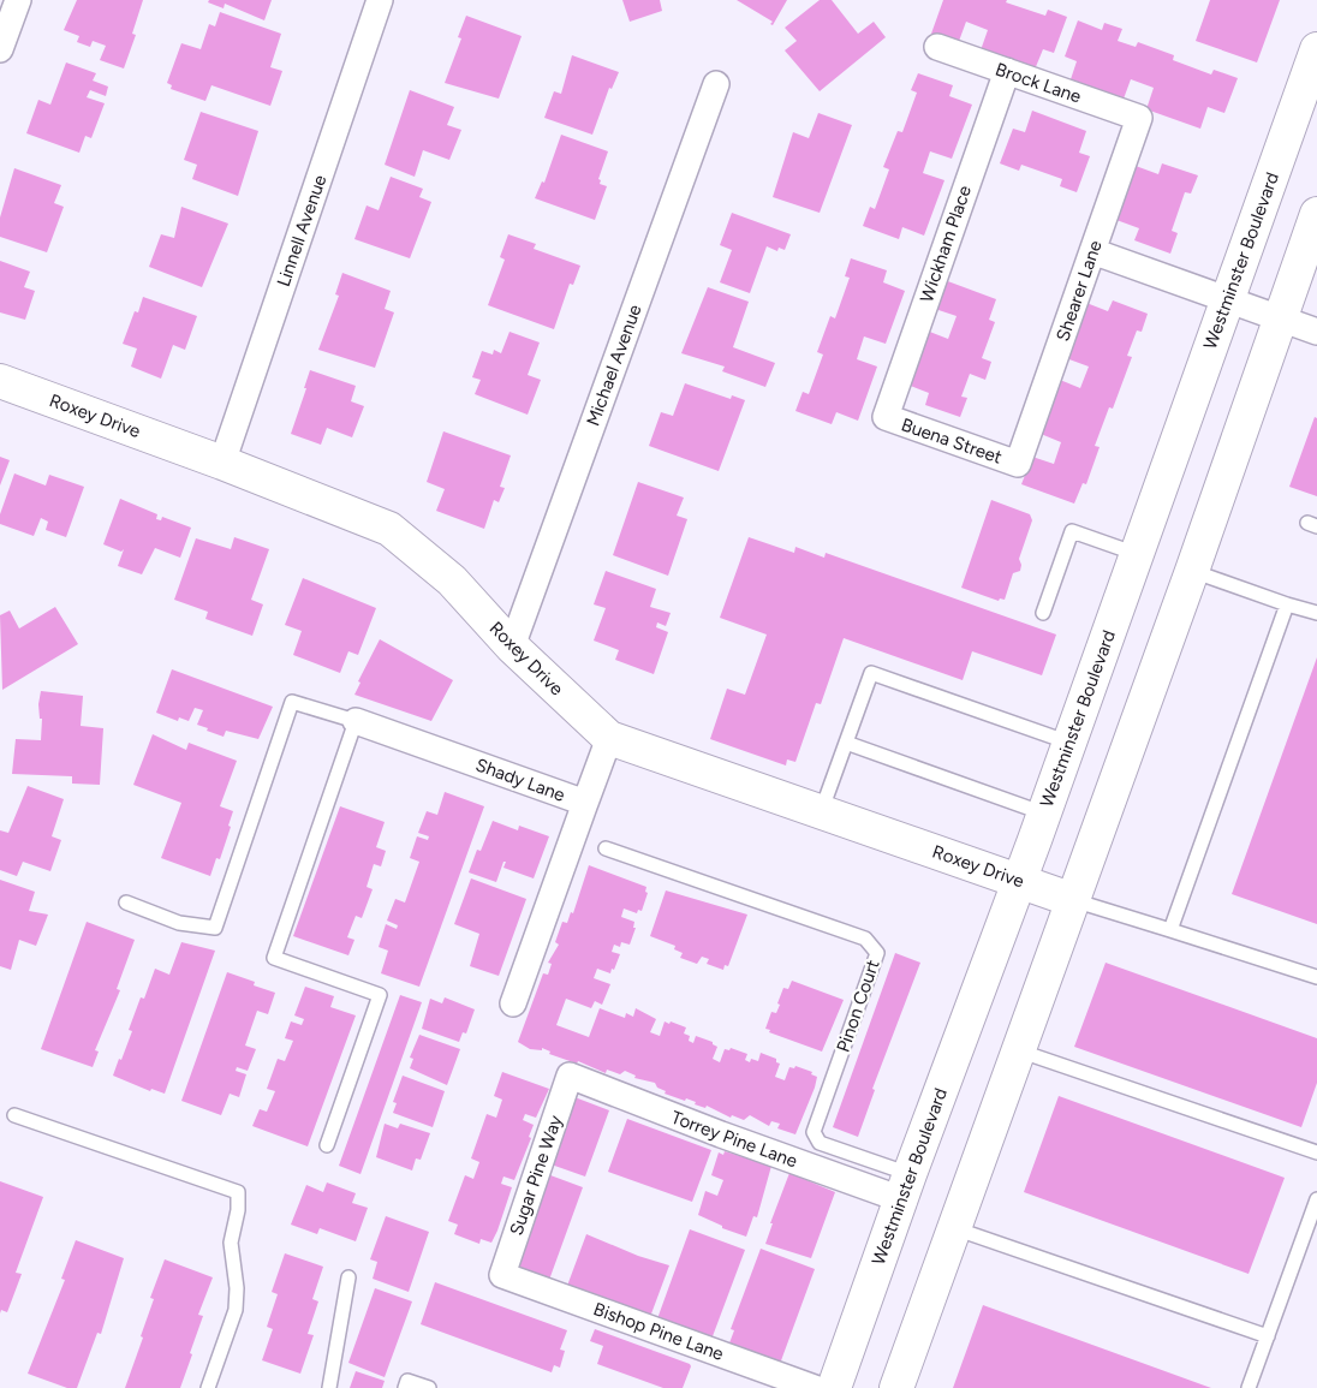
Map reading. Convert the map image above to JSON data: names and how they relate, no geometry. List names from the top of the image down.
{
  "streets": {
    "main road": ["Westminster Boulevard", "Roxey Drive"],
    "street": [
      "Brock Lane",
      "Linnell Avenue",
      "Wickham Place",
      "Shearer Lane",
      "Michael Avenue",
      "Buena Street",
      "Shady Lane",
      "Torrey Pine Lane",
      "Sugar Pine Way",
      "Bishop Pine Lane"
    ],
    "lane": ["Pinon Court"]
  },
  "crossings": [
    ["Brock Lane", "Wickham Place"],
    ["Brock Lane", "Shearer Lane"],
    ["Linnell Avenue", "Roxey Drive"],
    ["Wickham Place", "Buena Street"],
    ["Westminster Boulevard", "Roxey Drive"],
    ["Westminster Boulevard", "Pinon Court"],
    ["Westminster Boulevard", "Torrey Pine Lane"],
    ["Shearer Lane", "Buena Street"],
    ["Michael Avenue", "Roxey Drive"],
    ["Pinon Court", "Torrey Pine Lane"],
    ["Torrey Pine Lane", "Sugar Pine Way"],
    ["Sugar Pine Way", "Bishop Pine Lane"]
  ]
}
